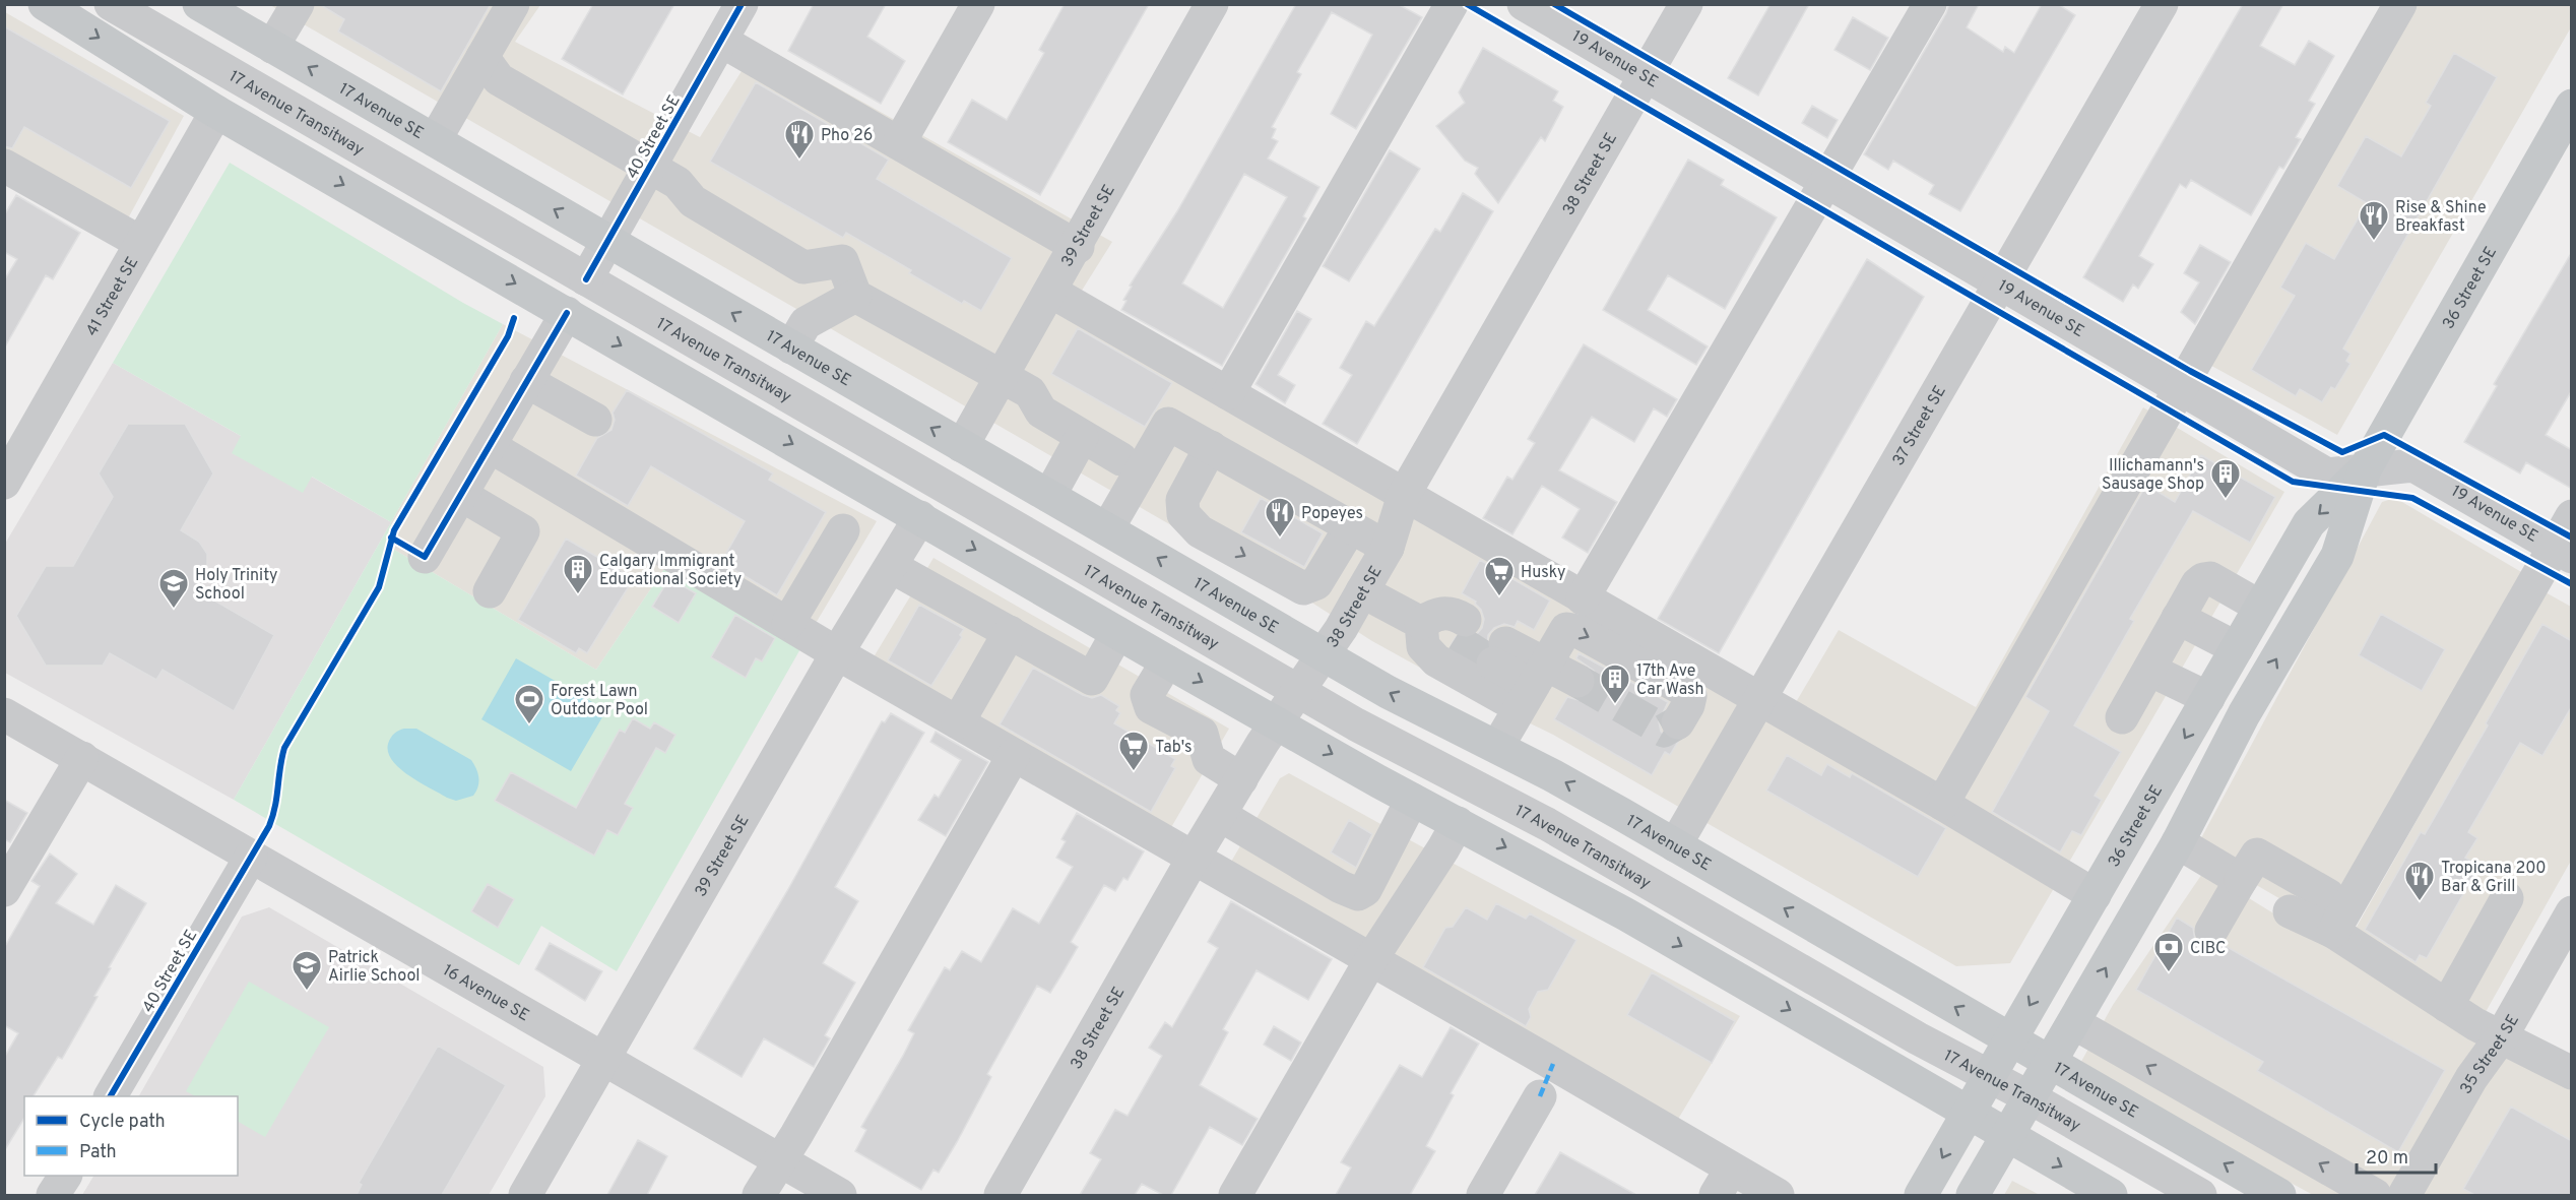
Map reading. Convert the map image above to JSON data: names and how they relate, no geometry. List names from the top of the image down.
{
  "streets": {
    "main road": ["17 Avenue SE", "36 Street SE"],
    "street": [
      "19 Avenue SE",
      "17 Avenue Transitway",
      "40 Street SE",
      "38 Street SE",
      "39 Street SE",
      "41 Street SE",
      "37 Street SE",
      "16 Avenue SE",
      "35 Street SE"
    ]
  },
  "crossings": [
    ["19 Avenue SE", "38 Street SE"],
    ["19 Avenue SE", "36 Street SE"],
    ["19 Avenue SE", "37 Street SE"],
    ["17 Avenue SE", "40 Street SE"],
    ["17 Avenue SE", "38 Street SE"],
    ["17 Avenue SE", "39 Street SE"],
    ["17 Avenue SE", "36 Street SE"],
    ["17 Avenue SE", "37 Street SE"],
    ["17 Avenue Transitway", "40 Street SE"],
    ["17 Avenue Transitway", "38 Street SE"],
    ["17 Avenue Transitway", "36 Street SE"],
    ["40 Street SE", "16 Avenue SE"],
    ["39 Street SE", "16 Avenue SE"]
  ],
  "places": {
    "restaurant": [
      "Pho 26",
      "Rise & Shine Breakfast",
      "Popeyes",
      "Tropicana 200 Bar & Grill"
    ],
    "building": ["Illichamann's Sausage Shop", "Calgary Immigrant Educational Society", "17th Ave Car Wash"],
    "supermarket": ["Husky", "Tab's"],
    "school or university": ["Holy Trinity School", "Patrick Airlie School"],
    "sports": ["Forest Lawn Outdoor Pool"],
    "bank": ["CIBC"]
  },
  "legend": ["Cycle path", "Path"],
  "scale_bar": "20 m"
}
